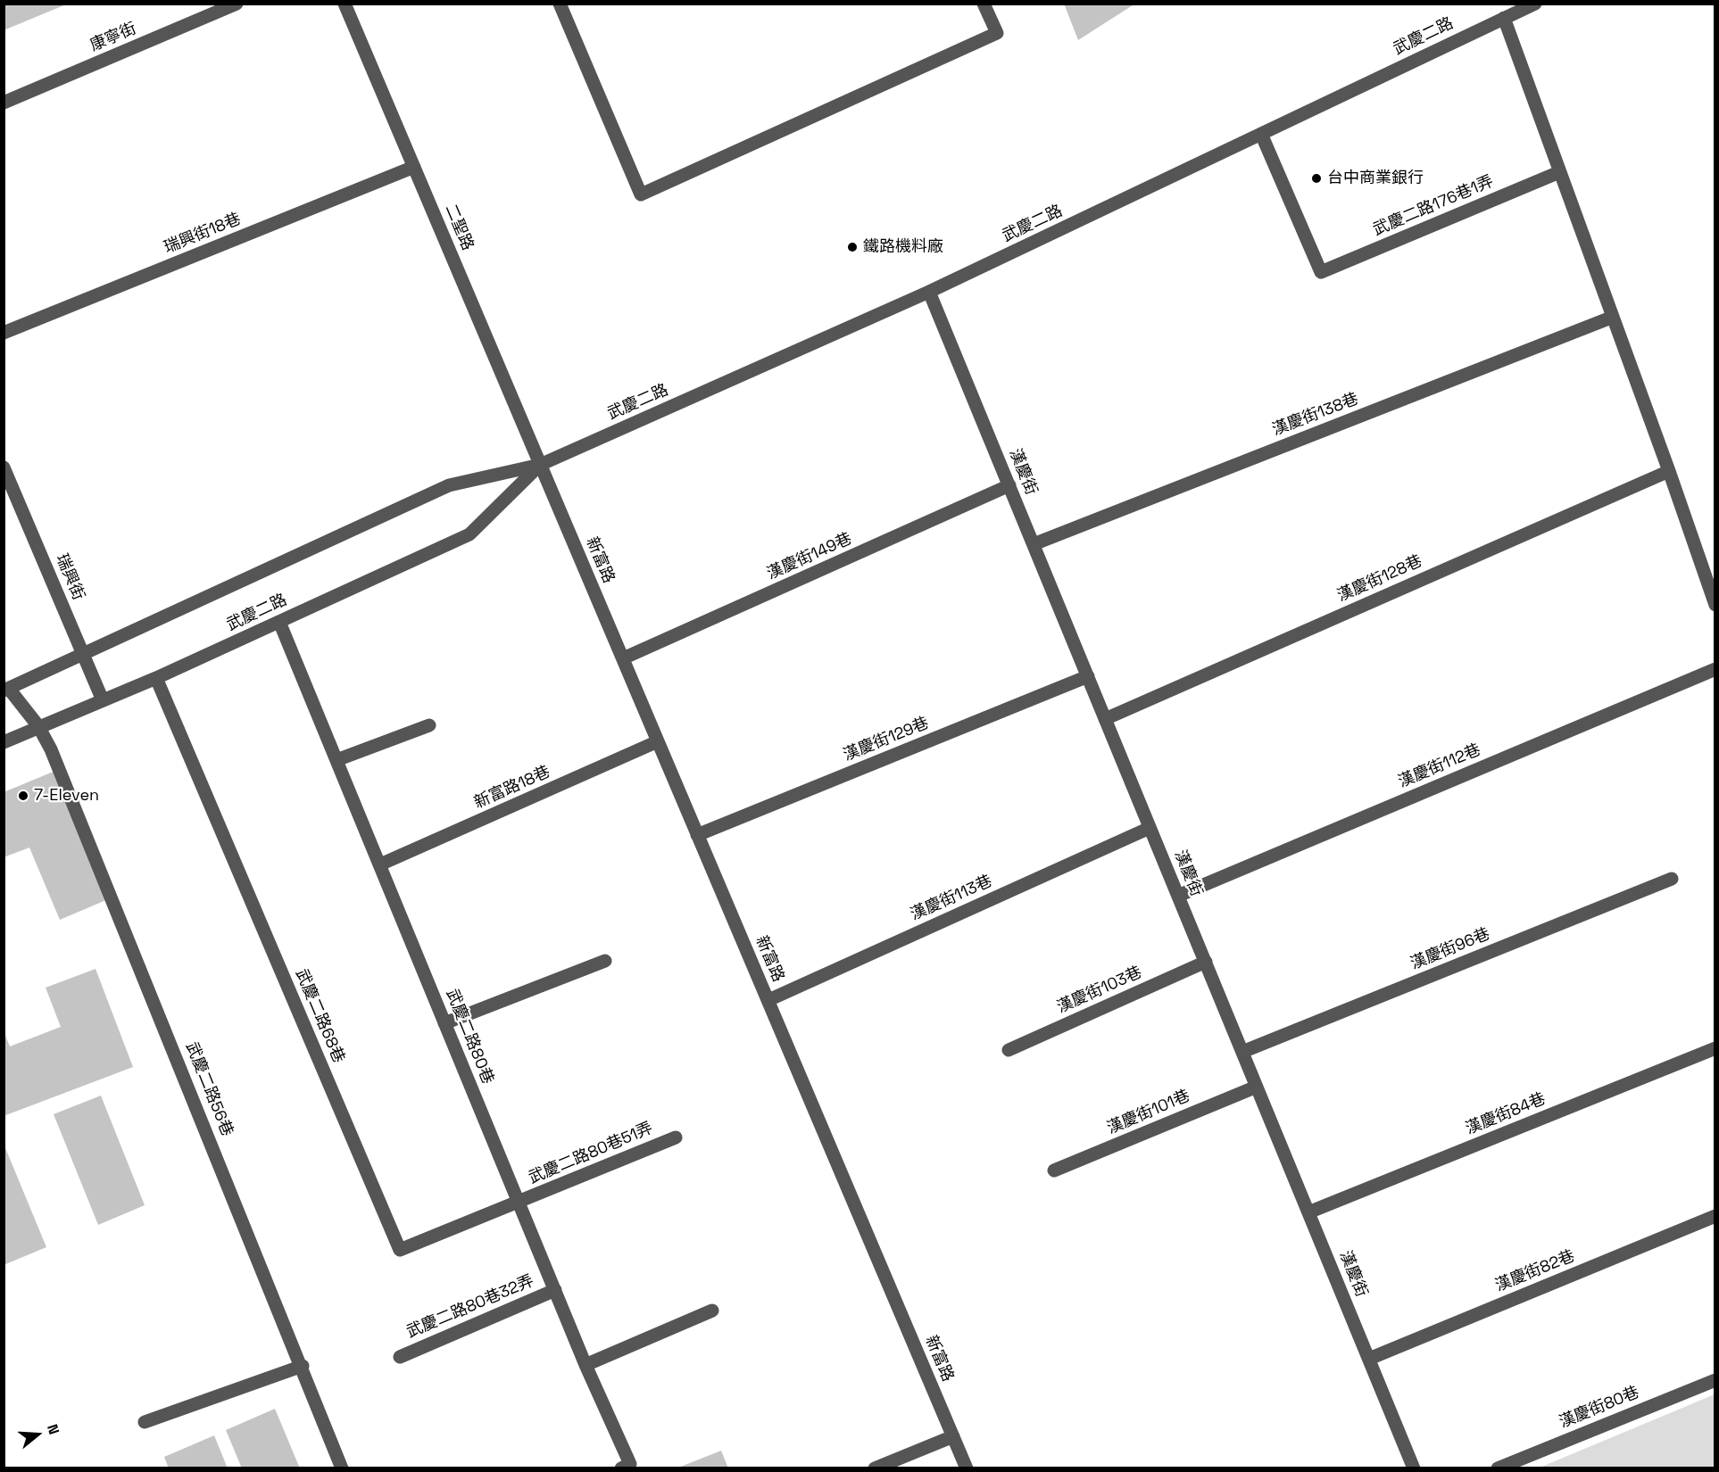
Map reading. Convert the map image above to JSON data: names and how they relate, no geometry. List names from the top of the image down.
{
  "streets": {
    "street": [
      "武慶二路",
      "康寧街",
      "武慶二路176巷1弄",
      "二聖路",
      "瑞興街18巷",
      "漢慶街138巷",
      "漢慶街",
      "漢慶街149巷",
      "新富路",
      "瑞興街",
      "漢慶街128巷",
      "漢慶街129巷",
      "漢慶街112巷",
      "新富路18巷",
      "漢慶街113巷",
      "漢慶街96巷",
      "漢慶街103巷",
      "武慶二路68巷",
      "武慶二路80巷",
      "武慶二路56巷",
      "漢慶街101巷",
      "漢慶街84巷",
      "武慶二路80巷51弄",
      "漢慶街82巷",
      "武慶二路80巷32弄",
      "漢慶街80巷"
    ]
  },
  "crossings": [
    ["武慶二路", "武慶二路176巷1弄"],
    ["武慶二路", "二聖路"],
    ["武慶二路", "漢慶街"],
    ["武慶二路", "新富路"],
    ["武慶二路", "瑞興街"],
    ["武慶二路", "武慶二路68巷"],
    ["武慶二路", "武慶二路80巷"],
    ["武慶二路", "武慶二路56巷"],
    ["二聖路", "瑞興街18巷"],
    ["二聖路", "新富路"],
    ["漢慶街138巷", "漢慶街"],
    ["漢慶街", "漢慶街149巷"],
    ["漢慶街", "漢慶街128巷"],
    ["漢慶街", "漢慶街129巷"],
    ["漢慶街", "漢慶街112巷"],
    ["漢慶街", "漢慶街113巷"],
    ["漢慶街", "漢慶街96巷"],
    ["漢慶街", "漢慶街103巷"],
    ["漢慶街", "漢慶街101巷"],
    ["漢慶街", "漢慶街84巷"],
    ["漢慶街", "漢慶街82巷"],
    ["漢慶街149巷", "新富路"],
    ["新富路", "漢慶街129巷"],
    ["新富路", "新富路18巷"],
    ["新富路", "漢慶街113巷"],
    ["新富路18巷", "武慶二路80巷"],
    ["武慶二路68巷", "武慶二路80巷"],
    ["武慶二路68巷", "武慶二路80巷51弄"],
    ["武慶二路80巷", "武慶二路80巷51弄"],
    ["武慶二路80巷", "武慶二路80巷32弄"]
  ],
  "places": ["台中商業銀行", "鐵路機料廠", "7-Eleven"],
  "north": "right"
}
